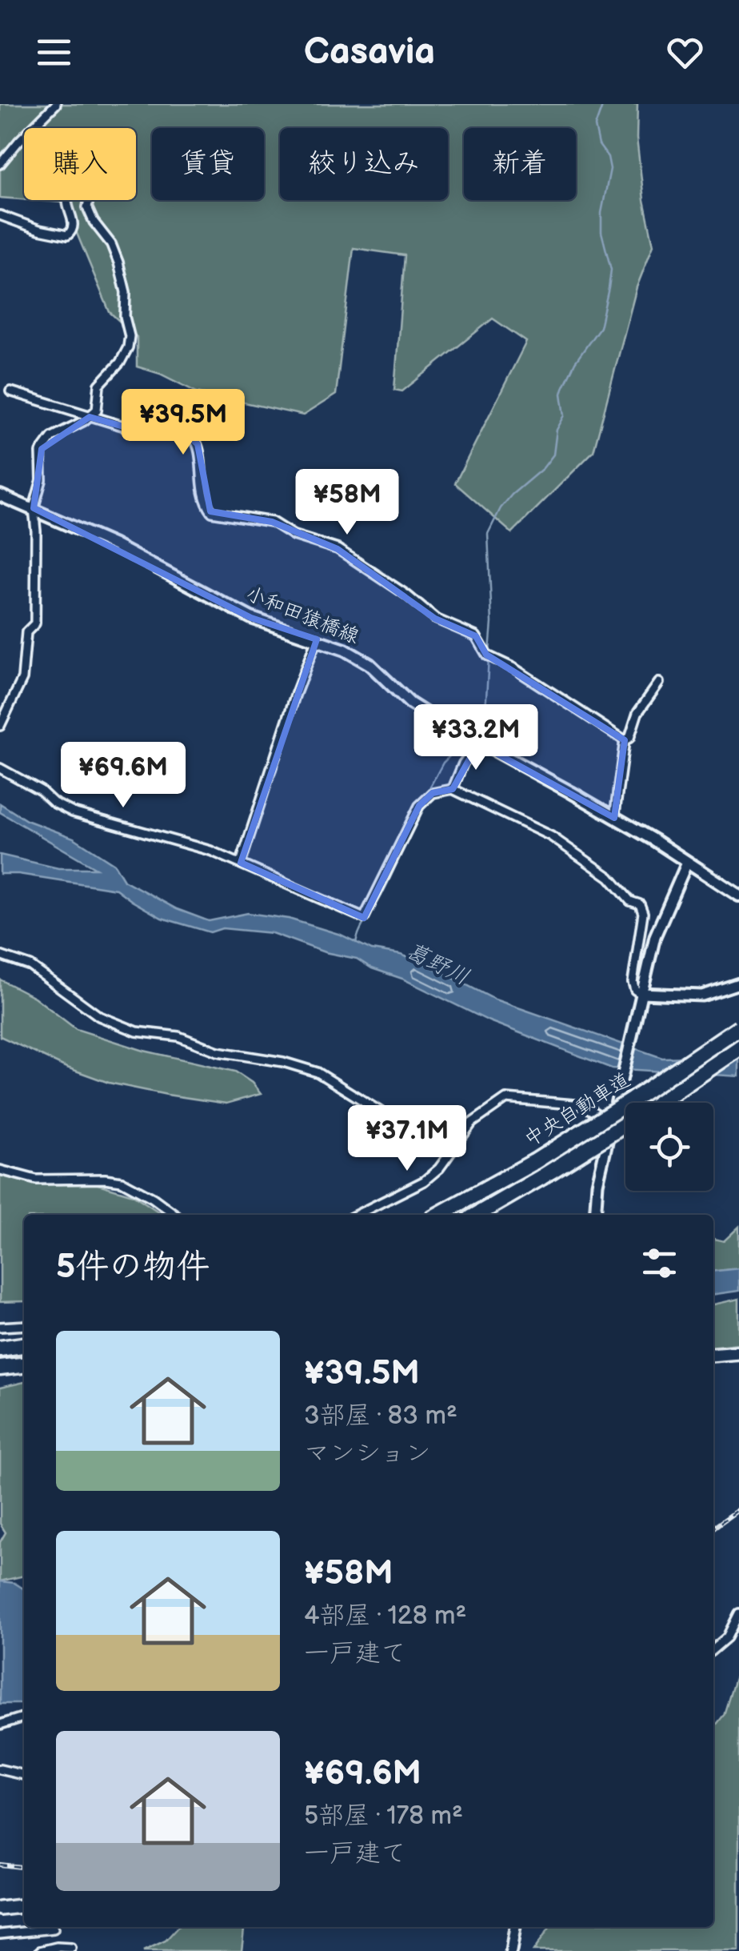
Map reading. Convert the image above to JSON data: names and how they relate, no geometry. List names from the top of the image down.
{
  "streets": {
    "highway": ["中央自動車道"],
    "main road": ["小和田猿橋線"]
  },
  "water": ["葛野川"],
  "page": {
    "header": "Casavia",
    "chip": [
      "購入",
      "賃貸",
      "絞り込み",
      "新着"
    ],
    "price": [
      "¥39.5M",
      "¥58M",
      "¥33.2M",
      "¥69.6M",
      "¥37.1M"
    ],
    "heading": "5件の物件",
    "list": [
      {
        "name": "¥39.5M",
        "note": "3部屋 · 83 m² · マンション"
      },
      {
        "name": "¥58M",
        "note": "4部屋 · 128 m² · 一戸建て"
      },
      {
        "name": "¥69.6M",
        "note": "5部屋 · 178 m² · 一戸建て"
      }
    ]
  }
}
